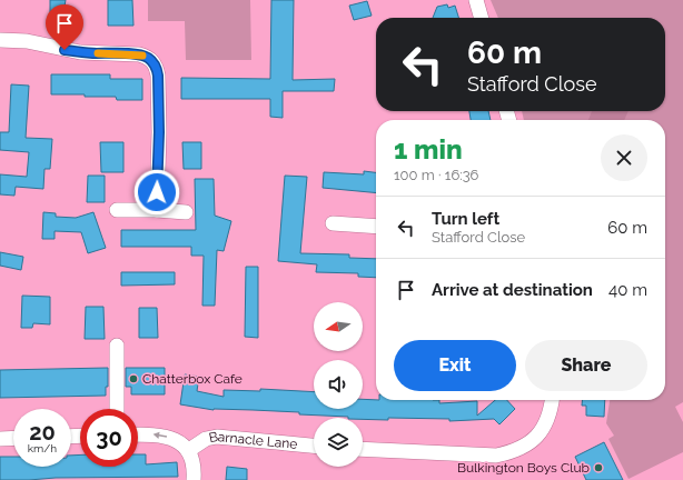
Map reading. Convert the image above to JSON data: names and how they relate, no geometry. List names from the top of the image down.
{
  "streets": {
    "street": ["Barnacle Lane"]
  },
  "places": ["Chatterbox Cafe", "Bulkington Boys Club"],
  "north": "left",
  "page": {
    "turn": ["60 m", "Stafford Close"],
    "heading": ["1 min", "100 m · 16:36"],
    "list": [
      {
        "name": "Turn left",
        "note": "Stafford Close",
        "value": "60 m"
      },
      {
        "name": "Arrive at destination",
        "value": "40 m"
      }
    ],
    "buttons": ["Exit", "Share"],
    "speed": "20 km/h",
    "limit": "30"
  }
}
